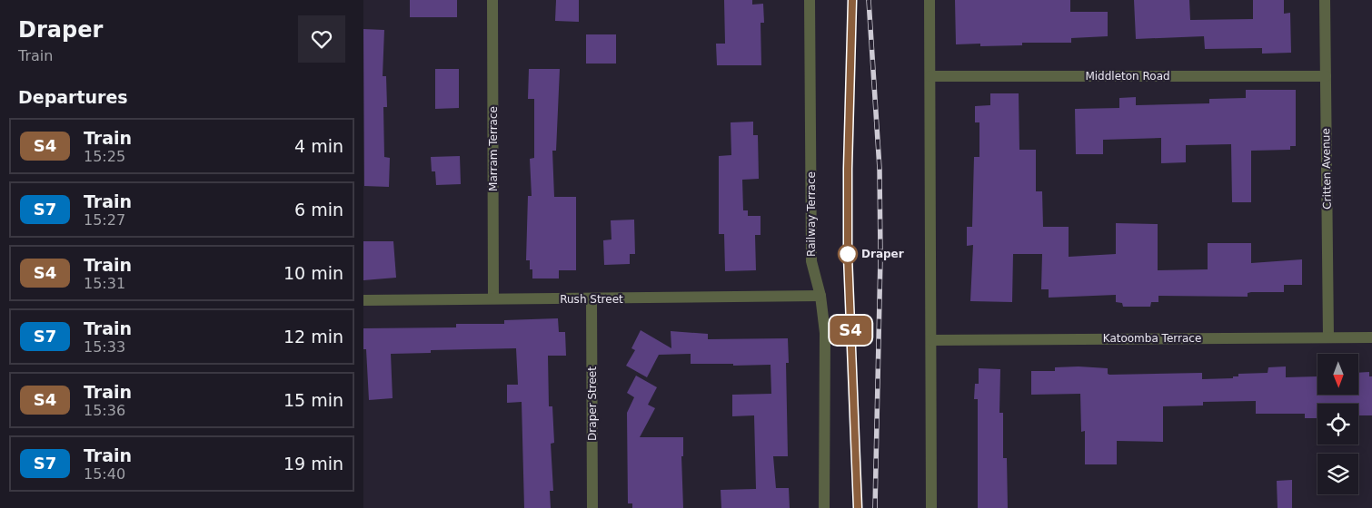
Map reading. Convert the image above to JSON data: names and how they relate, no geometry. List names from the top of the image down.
{
  "streets": {
    "street": [
      "Middleton Road",
      "Marram Terrace",
      "Critten Avenue",
      "Railway Terrace",
      "Rush Street",
      "Katoomba Terrace",
      "Draper Street"
    ]
  },
  "crossings": [
    ["Middleton Road", "Critten Avenue"],
    ["Marram Terrace", "Rush Street"],
    ["Critten Avenue", "Katoomba Terrace"],
    ["Railway Terrace", "Rush Street"],
    ["Rush Street", "Draper Street"]
  ],
  "places": ["Draper"],
  "north": "bottom",
  "page": {
    "heading": [
      ["Draper", "Train"],
      "Departures"
    ],
    "on_map": "S4",
    "list": [
      {
        "mark": "S4",
        "name": "Train",
        "note": "15:25",
        "value": "4 min"
      },
      {
        "mark": "S7",
        "name": "Train",
        "note": "15:27",
        "value": "6 min"
      },
      {
        "mark": "S4",
        "name": "Train",
        "note": "15:31",
        "value": "10 min"
      },
      {
        "mark": "S7",
        "name": "Train",
        "note": "15:33",
        "value": "12 min"
      },
      {
        "mark": "S4",
        "name": "Train",
        "note": "15:36",
        "value": "15 min"
      },
      {
        "mark": "S7",
        "name": "Train",
        "note": "15:40",
        "value": "19 min"
      }
    ]
  }
}
